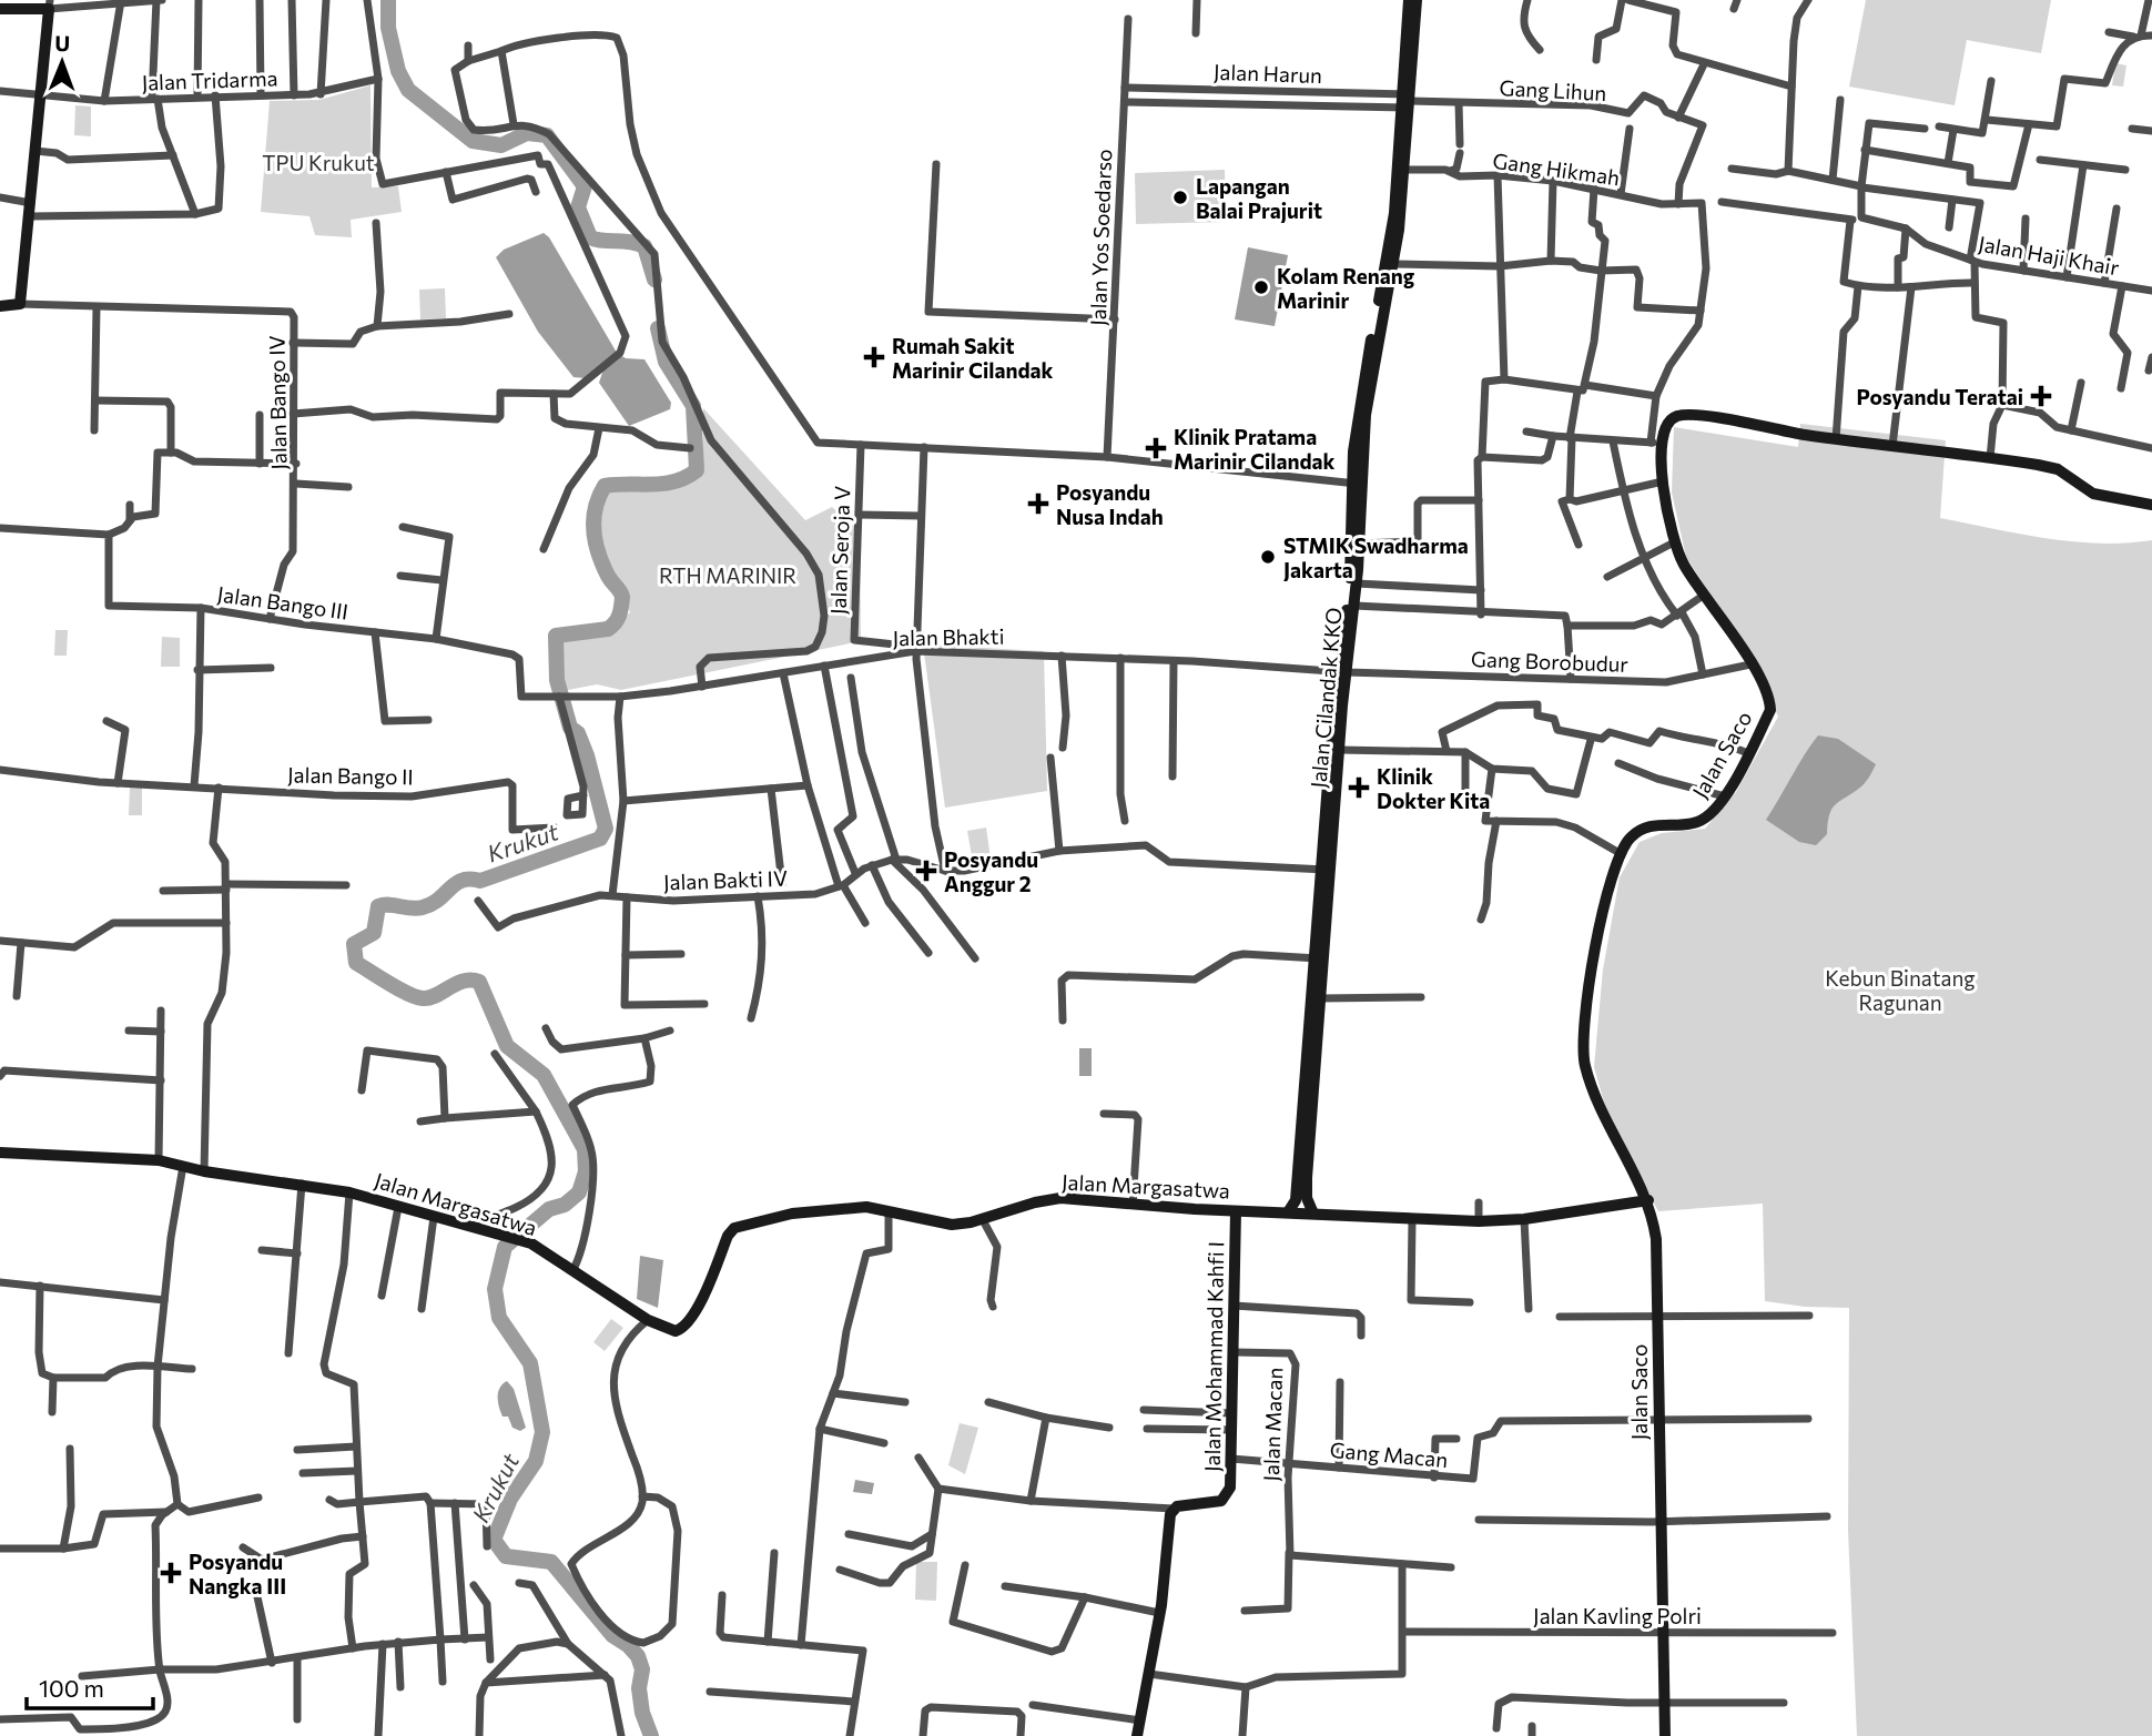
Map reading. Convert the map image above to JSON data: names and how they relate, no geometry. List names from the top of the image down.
{
  "streets": {
    "street": [
      "Jalan Harun",
      "Jalan Tridarma",
      "Gang Lihun",
      "Gang Hikmah",
      "Jalan Yos Soedarso",
      "Jalan Haji Khair",
      "Jalan Bango IV",
      "Jalan Seroja V",
      "Jalan Bango III",
      "Jalan Bhakti",
      "Gang Borobudur",
      "Jalan Cilandak KKO",
      "Jalan Saco",
      "Jalan Bango II",
      "Jalan Bakti IV",
      "Jalan Margasatwa",
      "Jalan Mohammad Kahfi I",
      "Jalan Macan",
      "Gang Macan",
      "Jalan Kavling Polri"
    ]
  },
  "crossings": [
    ["Jalan Harun", "Gang Lihun"],
    ["Jalan Harun", "Jalan Yos Soedarso"],
    ["Jalan Harun", "Jalan Cilandak KKO"],
    ["Gang Lihun", "Jalan Cilandak KKO"],
    ["Gang Hikmah", "Jalan Cilandak KKO"],
    ["Jalan Bango IV", "Jalan Bango III"],
    ["Jalan Seroja V", "Jalan Bhakti"],
    ["Jalan Bango III", "Jalan Bhakti"],
    ["Jalan Bhakti", "Gang Borobudur"],
    ["Jalan Bhakti", "Jalan Cilandak KKO"],
    ["Gang Borobudur", "Jalan Cilandak KKO"],
    ["Gang Borobudur", "Jalan Saco"],
    ["Jalan Cilandak KKO", "Jalan Margasatwa"],
    ["Jalan Saco", "Jalan Margasatwa"],
    ["Jalan Saco", "Gang Macan"],
    ["Jalan Saco", "Jalan Kavling Polri"],
    ["Jalan Margasatwa", "Jalan Mohammad Kahfi I"],
    ["Jalan Mohammad Kahfi I", "Jalan Macan"],
    ["Jalan Mohammad Kahfi I", "Gang Macan"],
    ["Jalan Macan", "Gang Macan"]
  ],
  "water": ["Krukut"],
  "parks": ["TPU Krukut", "RTH MARINIR", "Kebun Binatang Ragunan"],
  "places": {
    "other": ["Lapangan Balai Prajurit", "Kolam Renang Marinir", "STMIK Swadharma Jakarta"],
    "health": [
      "Rumah Sakit Marinir Cilandak",
      "Posyandu Teratai",
      "Klinik Pratama Marinir Cilandak",
      "Posyandu Nusa Indah",
      "Klinik Dokter Kita",
      "Posyandu Anggur 2",
      "Posyandu Nangka III"
    ]
  },
  "scale_bar": "100 m",
  "north": "top"
}
